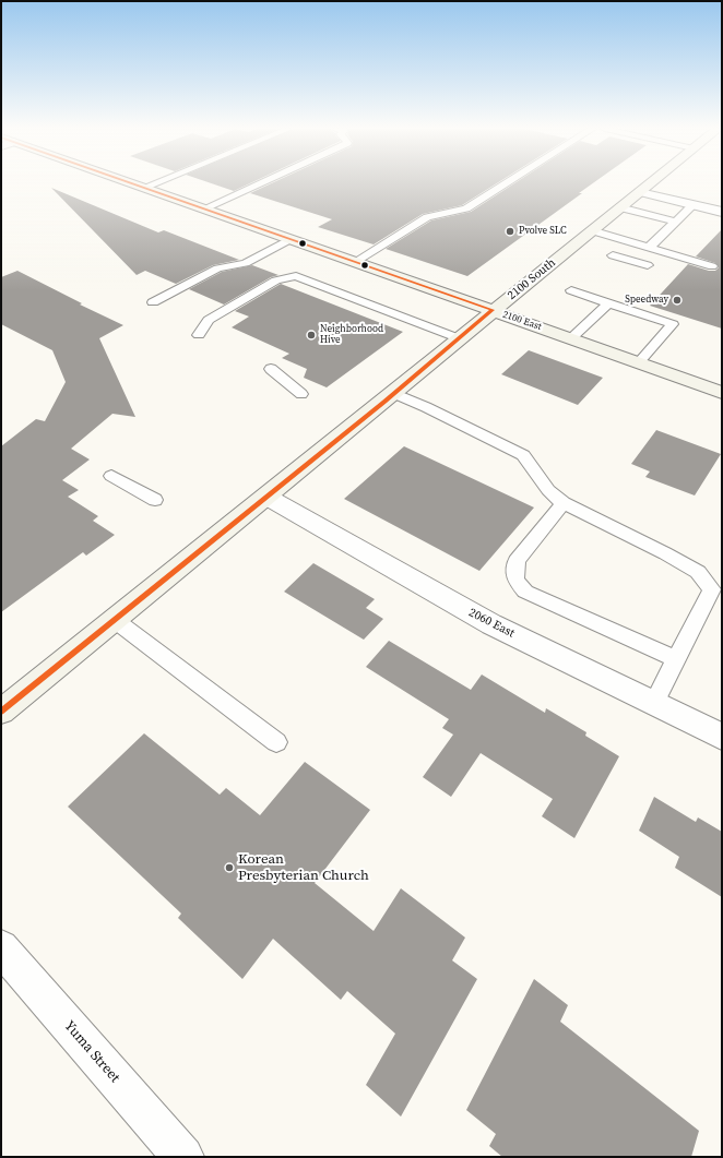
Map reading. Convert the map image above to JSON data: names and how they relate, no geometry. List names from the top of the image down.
{
  "streets": {
    "main road": ["2100 South", "2100 East"],
    "street": ["2060 East", "Yuma Street"]
  },
  "crossings": [
    ["2100 South", "2100 East"],
    ["2100 South", "2060 East"]
  ],
  "places": [
    "Pvolve SLC",
    "Speedway",
    "Neighborhood Hive",
    "Korean Presbyterian Church"
  ]
}
